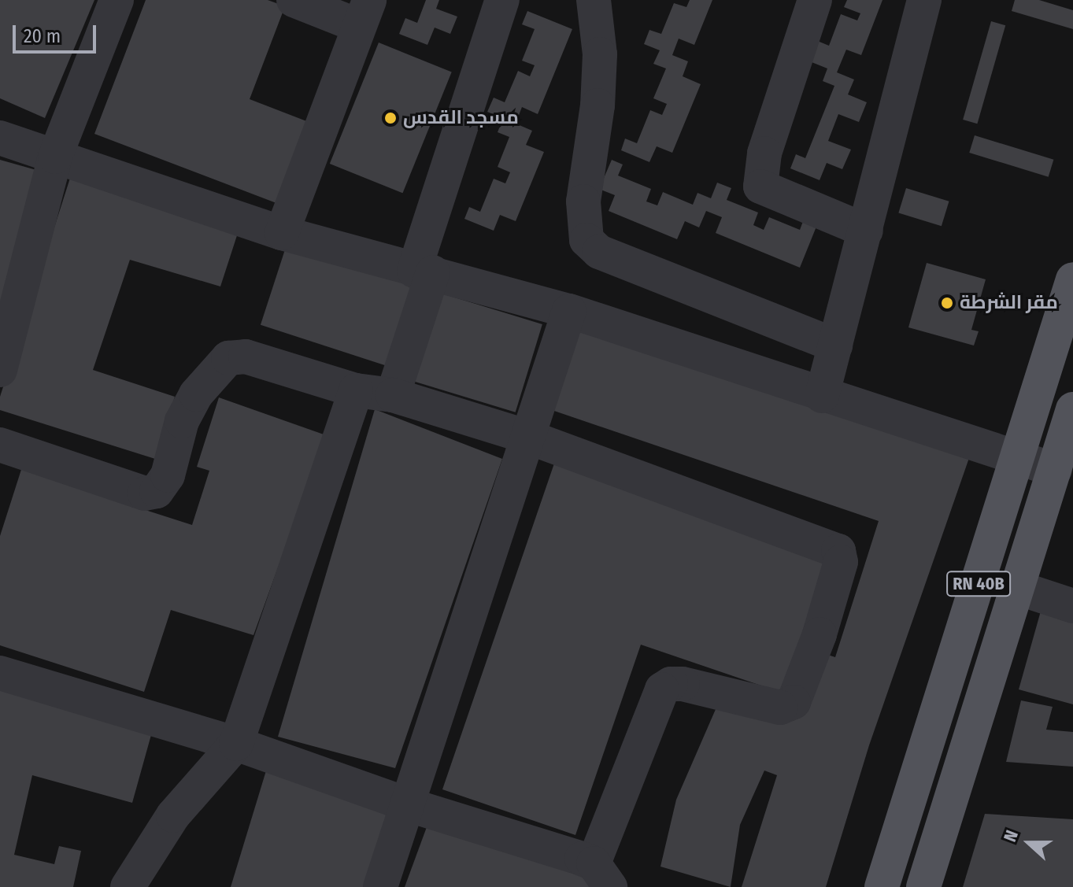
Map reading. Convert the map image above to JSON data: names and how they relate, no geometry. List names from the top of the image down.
{
  "streets": {
    "main road": ["RN 40B"]
  },
  "places": ["مسجد القدس", "مقر الشرطة"],
  "scale_bar": "20 m",
  "north": "left"
}
